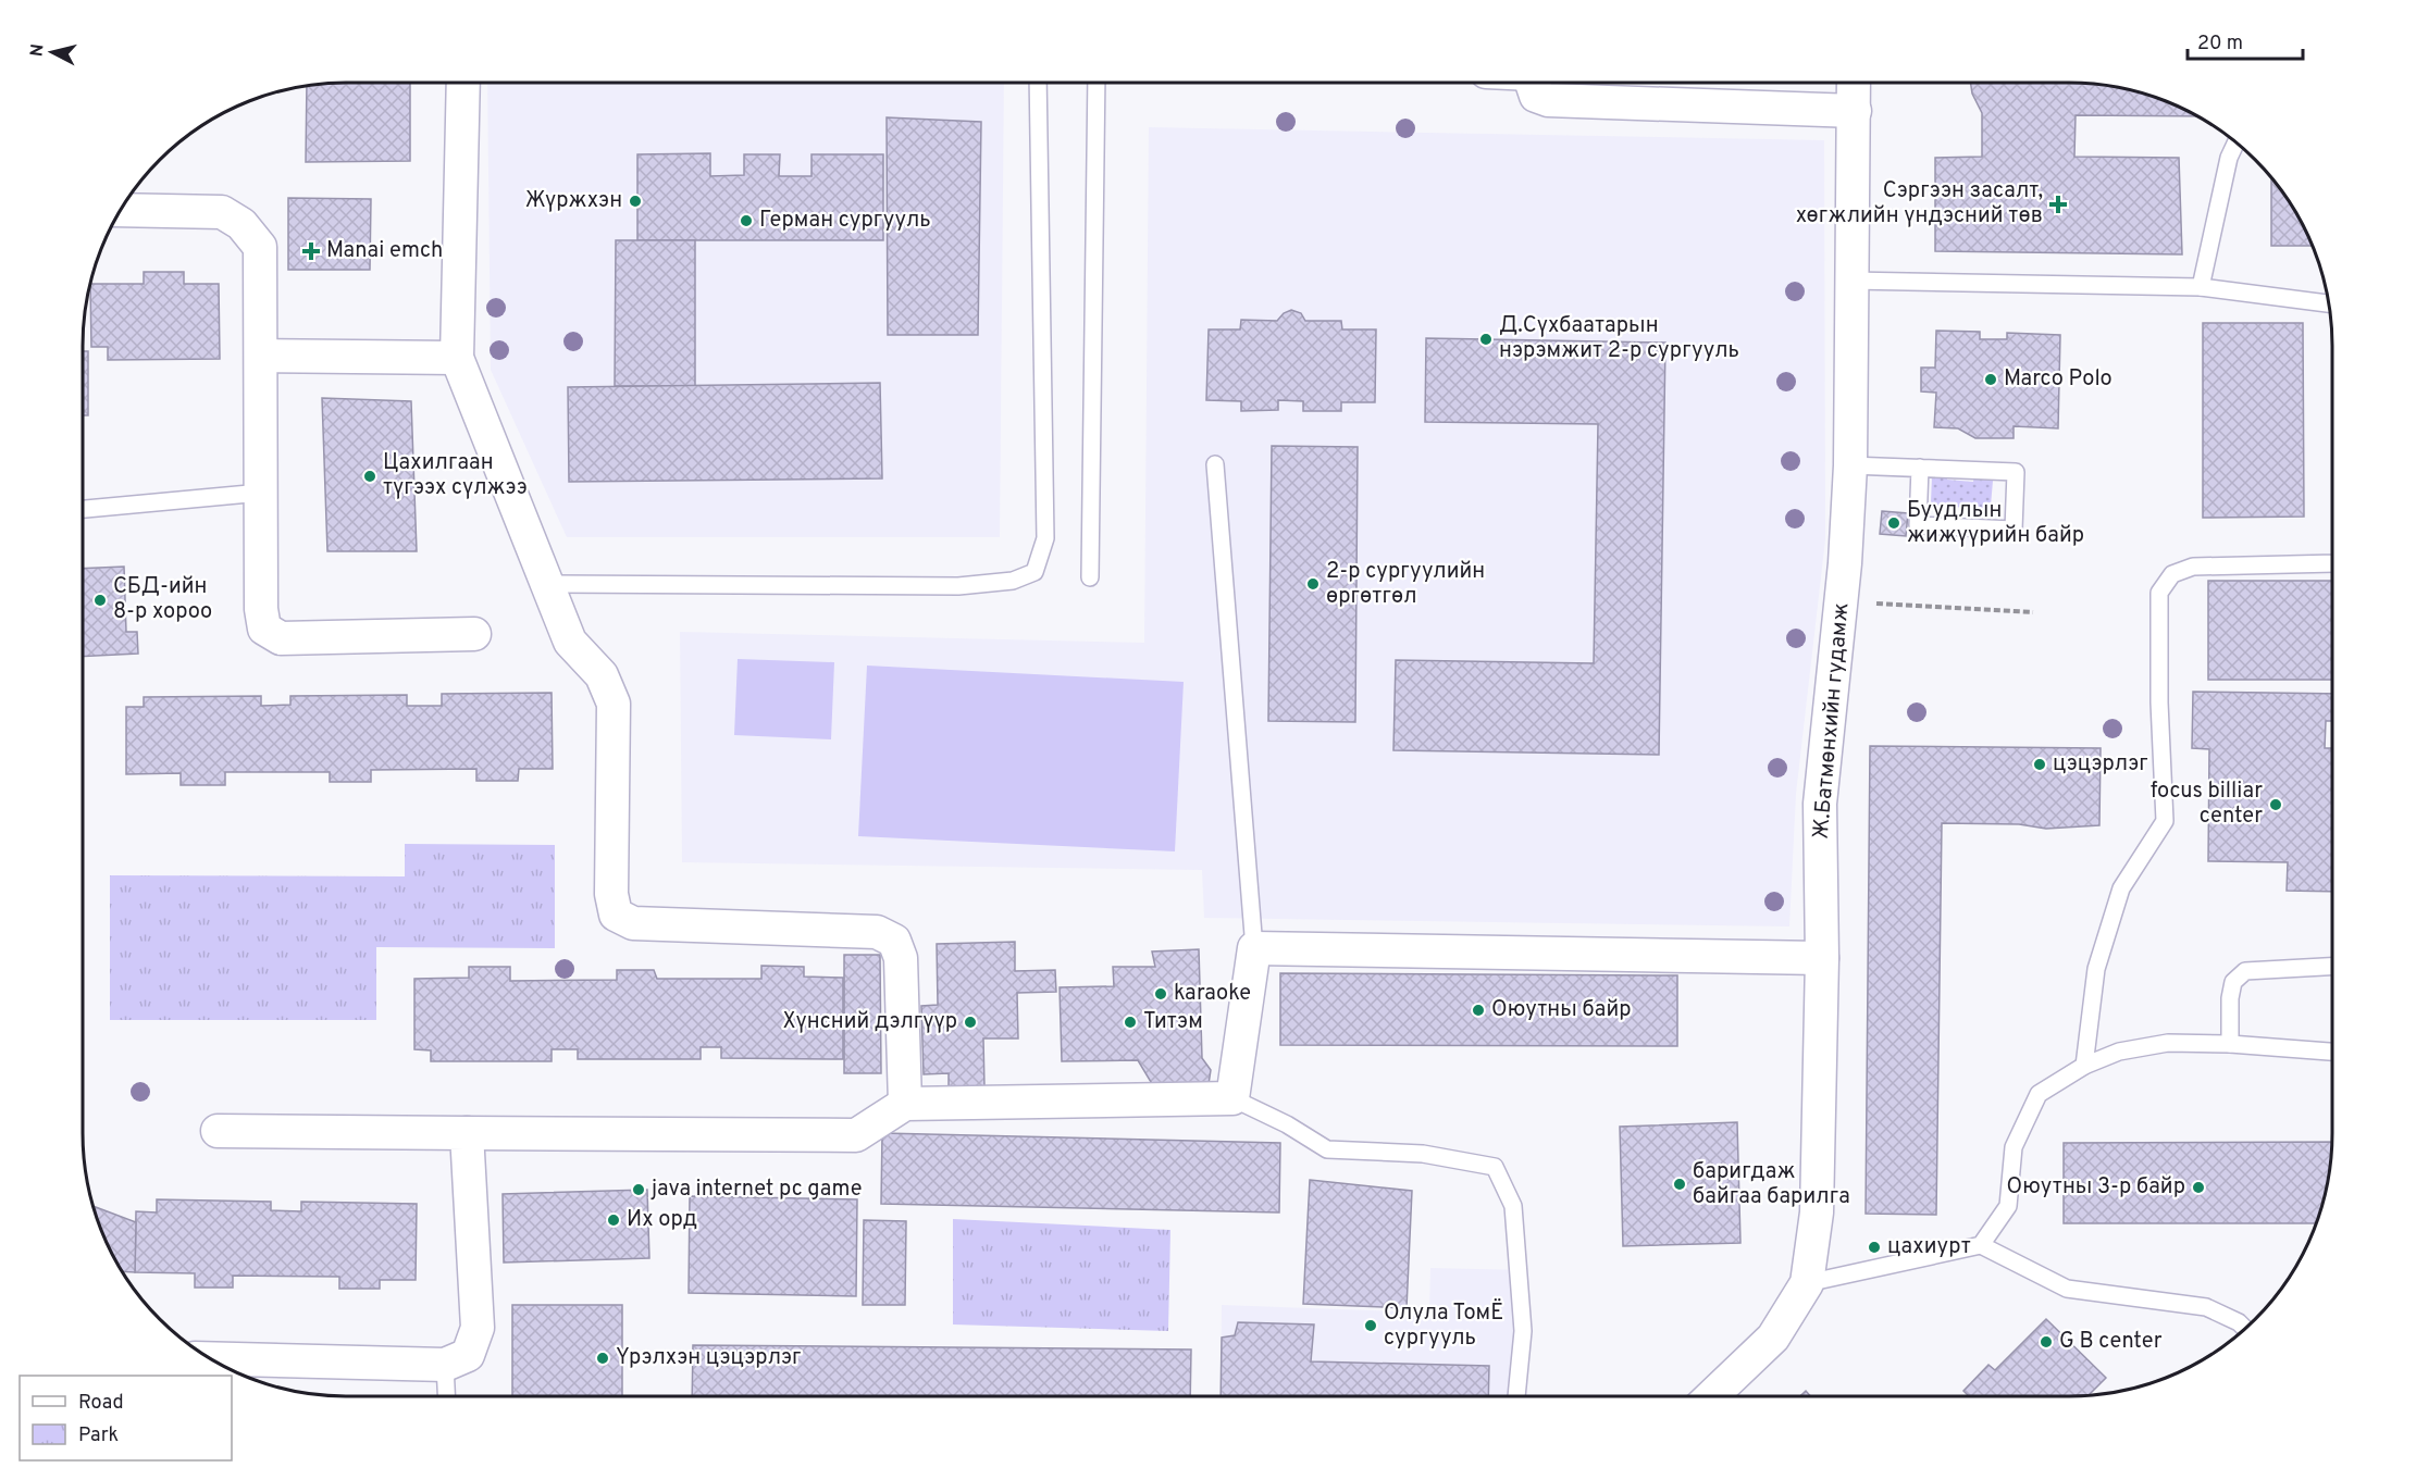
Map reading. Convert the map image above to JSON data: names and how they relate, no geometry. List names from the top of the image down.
{
  "streets": {
    "street": ["Ж.Батмөнхийн гудамж"]
  },
  "places": {
    "other": [
      "Жүржхэн",
      "Герман сургууль",
      "Д.Сүхбаатарын нэрэмжит 2-р сургууль",
      "Marco Polo",
      "Цахилгаан түгээх сүлжээ",
      "Буудлын жижүүрийн байр",
      "2-р сургуулийн өргөтгөл",
      "СБД-ийн 8-р хороо",
      "цэцэрлэг",
      "focus billiar center",
      "karaoke",
      "Оюутны байр",
      "Хүнсний дэлгүүр",
      "Титэм",
      "баригдаж байгаа барилга",
      "Оюутны 3-р байр",
      "java internet pc game",
      "Их орд",
      "цахиурт",
      "Олула ТомЁ сургууль",
      "G B center",
      "Үрэлхэн цэцэрлэг"
    ],
    "health": ["Сэргээн засалт, хөгжлийн үндэсний төв", "Manai emch"]
  },
  "legend": ["Road", "Park"],
  "scale_bar": "20 m",
  "north": "left"
}
